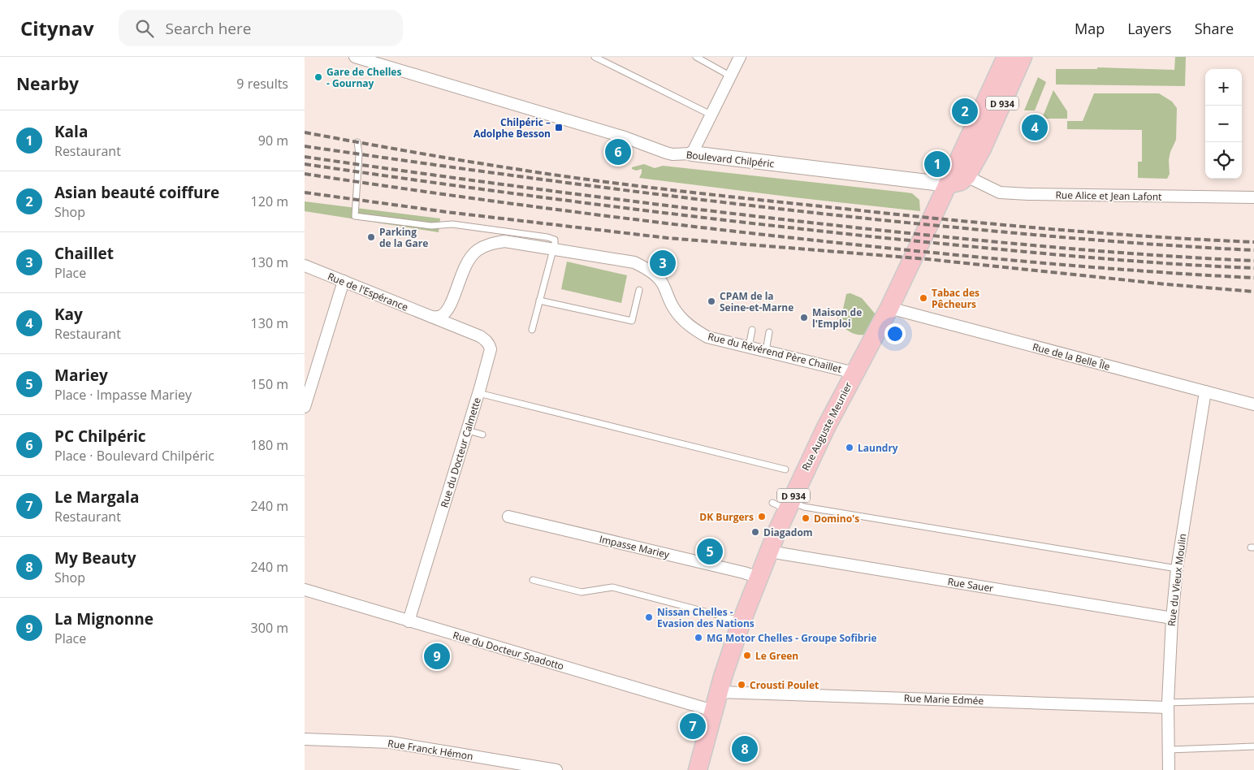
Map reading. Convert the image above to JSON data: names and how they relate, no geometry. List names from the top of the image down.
{
  "streets": {
    "main road": ["D 934", "Rue Auguste Meunier"],
    "street": [
      "Boulevard Chilpéric",
      "Rue Alice et Jean Lafont",
      "Rue de l'Espérance",
      "Rue du Révérend Père Chaillet",
      "Rue de la Belle Île",
      "Rue du Docteur Calmette",
      "Impasse Mariey",
      "Rue du Vieux Moulin",
      "Rue Sauer",
      "Rue du Docteur Spadotto",
      "Rue Marie Edmée",
      "Rue Franck Hémon"
    ]
  },
  "crossings": [
    ["D 934", "Boulevard Chilpéric"],
    ["D 934", "Rue Alice et Jean Lafont"],
    ["D 934", "Rue Auguste Meunier"],
    ["Boulevard Chilpéric", "Rue Auguste Meunier"],
    ["Rue de l'Espérance", "Rue du Révérend Père Chaillet"],
    ["Rue de l'Espérance", "Rue du Docteur Calmette"],
    ["Rue du Révérend Père Chaillet", "Rue Auguste Meunier"],
    ["Rue du Révérend Père Chaillet", "Rue du Docteur Calmette"],
    ["Rue de la Belle Île", "Rue Auguste Meunier"],
    ["Rue de la Belle Île", "Rue du Vieux Moulin"],
    ["Rue Auguste Meunier", "Impasse Mariey"],
    ["Rue Auguste Meunier", "Rue Sauer"],
    ["Rue Auguste Meunier", "Rue du Docteur Spadotto"],
    ["Rue Auguste Meunier", "Rue Marie Edmée"],
    ["Rue du Docteur Calmette", "Rue du Docteur Spadotto"],
    ["Rue du Vieux Moulin", "Rue Sauer"],
    ["Rue du Vieux Moulin", "Rue Marie Edmée"]
  ],
  "places": {
    "other": [
      "Gare de Chelles - Gournay",
      "Parking de la Gare",
      "Tabac des Pêcheurs",
      "CPAM de la Seine-et-Marne",
      "Maison de l'Emploi",
      "Laundry",
      "DK Burgers",
      "Domino's",
      "Diagadom",
      "Nissan Chelles - Evasion des Nations",
      "MG Motor Chelles - Groupe Sofibrie",
      "Le Green",
      "Crousti Poulet"
    ],
    "transit": ["Chilpéric – Adolphe Besson"]
  },
  "page": {
    "header": "Citynav",
    "search": "Search here",
    "nav": ["Map", "Layers", "Share"],
    "heading": ["Nearby", "9 results"],
    "map_buttons": ["+", "−"],
    "pins": [
      "2",
      "4",
      "6",
      "1",
      "3",
      "5",
      "9",
      "7",
      "8"
    ],
    "list": [
      {
        "mark": "1",
        "name": "Kala",
        "note": "Restaurant",
        "value": "90 m"
      },
      {
        "mark": "2",
        "name": "Asian beauté coiffure",
        "note": "Shop",
        "value": "120 m"
      },
      {
        "mark": "3",
        "name": "Chaillet",
        "note": "Place",
        "value": "130 m"
      },
      {
        "mark": "4",
        "name": "Kay",
        "note": "Restaurant",
        "value": "130 m"
      },
      {
        "mark": "5",
        "name": "Mariey",
        "note": "Place · Impasse Mariey",
        "value": "150 m"
      },
      {
        "mark": "6",
        "name": "PC Chilpéric",
        "note": "Place · Boulevard Chilpéric",
        "value": "180 m"
      },
      {
        "mark": "7",
        "name": "Le Margala",
        "note": "Restaurant",
        "value": "240 m"
      },
      {
        "mark": "8",
        "name": "My Beauty",
        "note": "Shop",
        "value": "240 m"
      },
      {
        "mark": "9",
        "name": "La Mignonne",
        "note": "Place",
        "value": "300 m"
      }
    ]
  }
}
